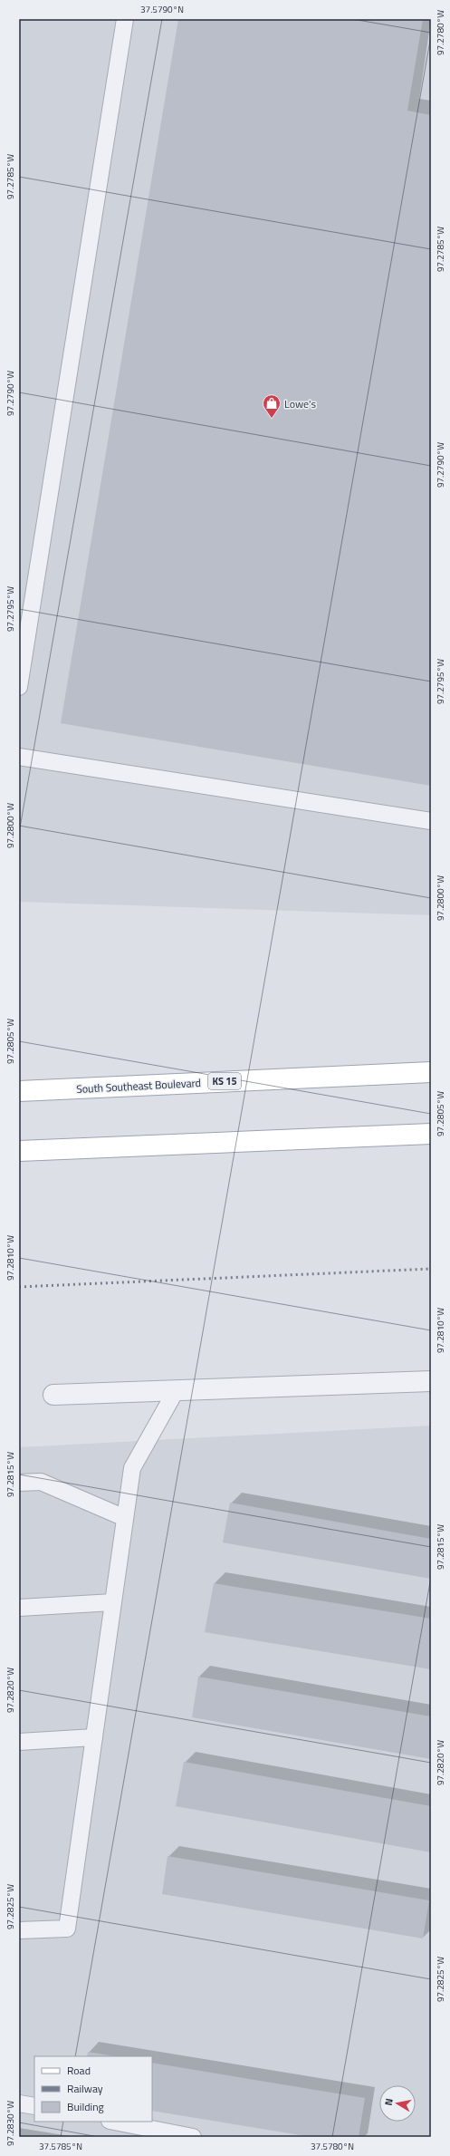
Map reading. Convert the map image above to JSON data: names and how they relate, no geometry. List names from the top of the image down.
{
  "streets": {
    "main road": ["KS 15", "South Southeast Boulevard"]
  },
  "places": {
    "shop": ["Lowe's"]
  },
  "legend": ["Road", "Railway", "Building"],
  "north": "left",
  "coordinates": [
    "37.5790°N",
    "97.2780°W",
    "97.2785°W",
    "97.2790°W",
    "97.2795°W",
    "97.2800°W",
    "97.2805°W",
    "97.2810°W",
    "97.2815°W",
    "97.2820°W",
    "97.2825°W",
    "97.2830°W",
    "37.5785°N",
    "37.5780°N"
  ]
}
